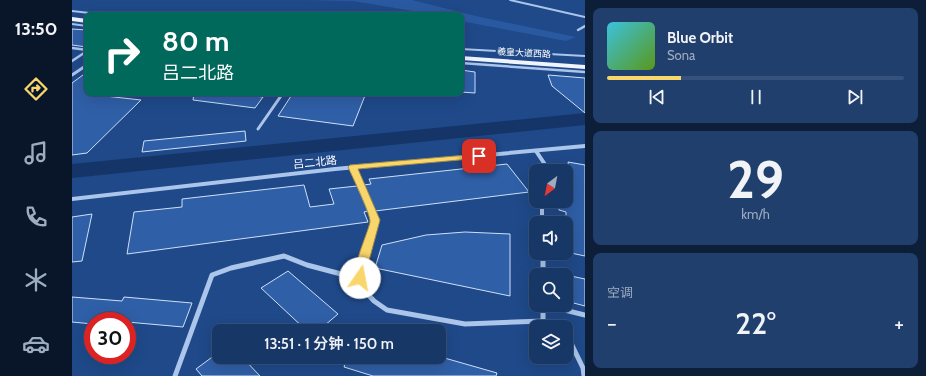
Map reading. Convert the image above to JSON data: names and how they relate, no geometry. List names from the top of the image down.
{
  "streets": {
    "main road": ["羲皇大道西路"],
    "street": ["吕二北路"]
  },
  "north": "bottom left",
  "page": {
    "tabs": "13:50",
    "turn": ["80 m", "吕二北路"],
    "song": ["Blue Orbit", "Sona"],
    "tile": [
      ["29", "km/h"],
      "空调"
    ],
    "heat": ["−", "22°", "+"],
    "limit": "30",
    "trip": "13:51 · 1 分钟 · 150 m"
  }
}
